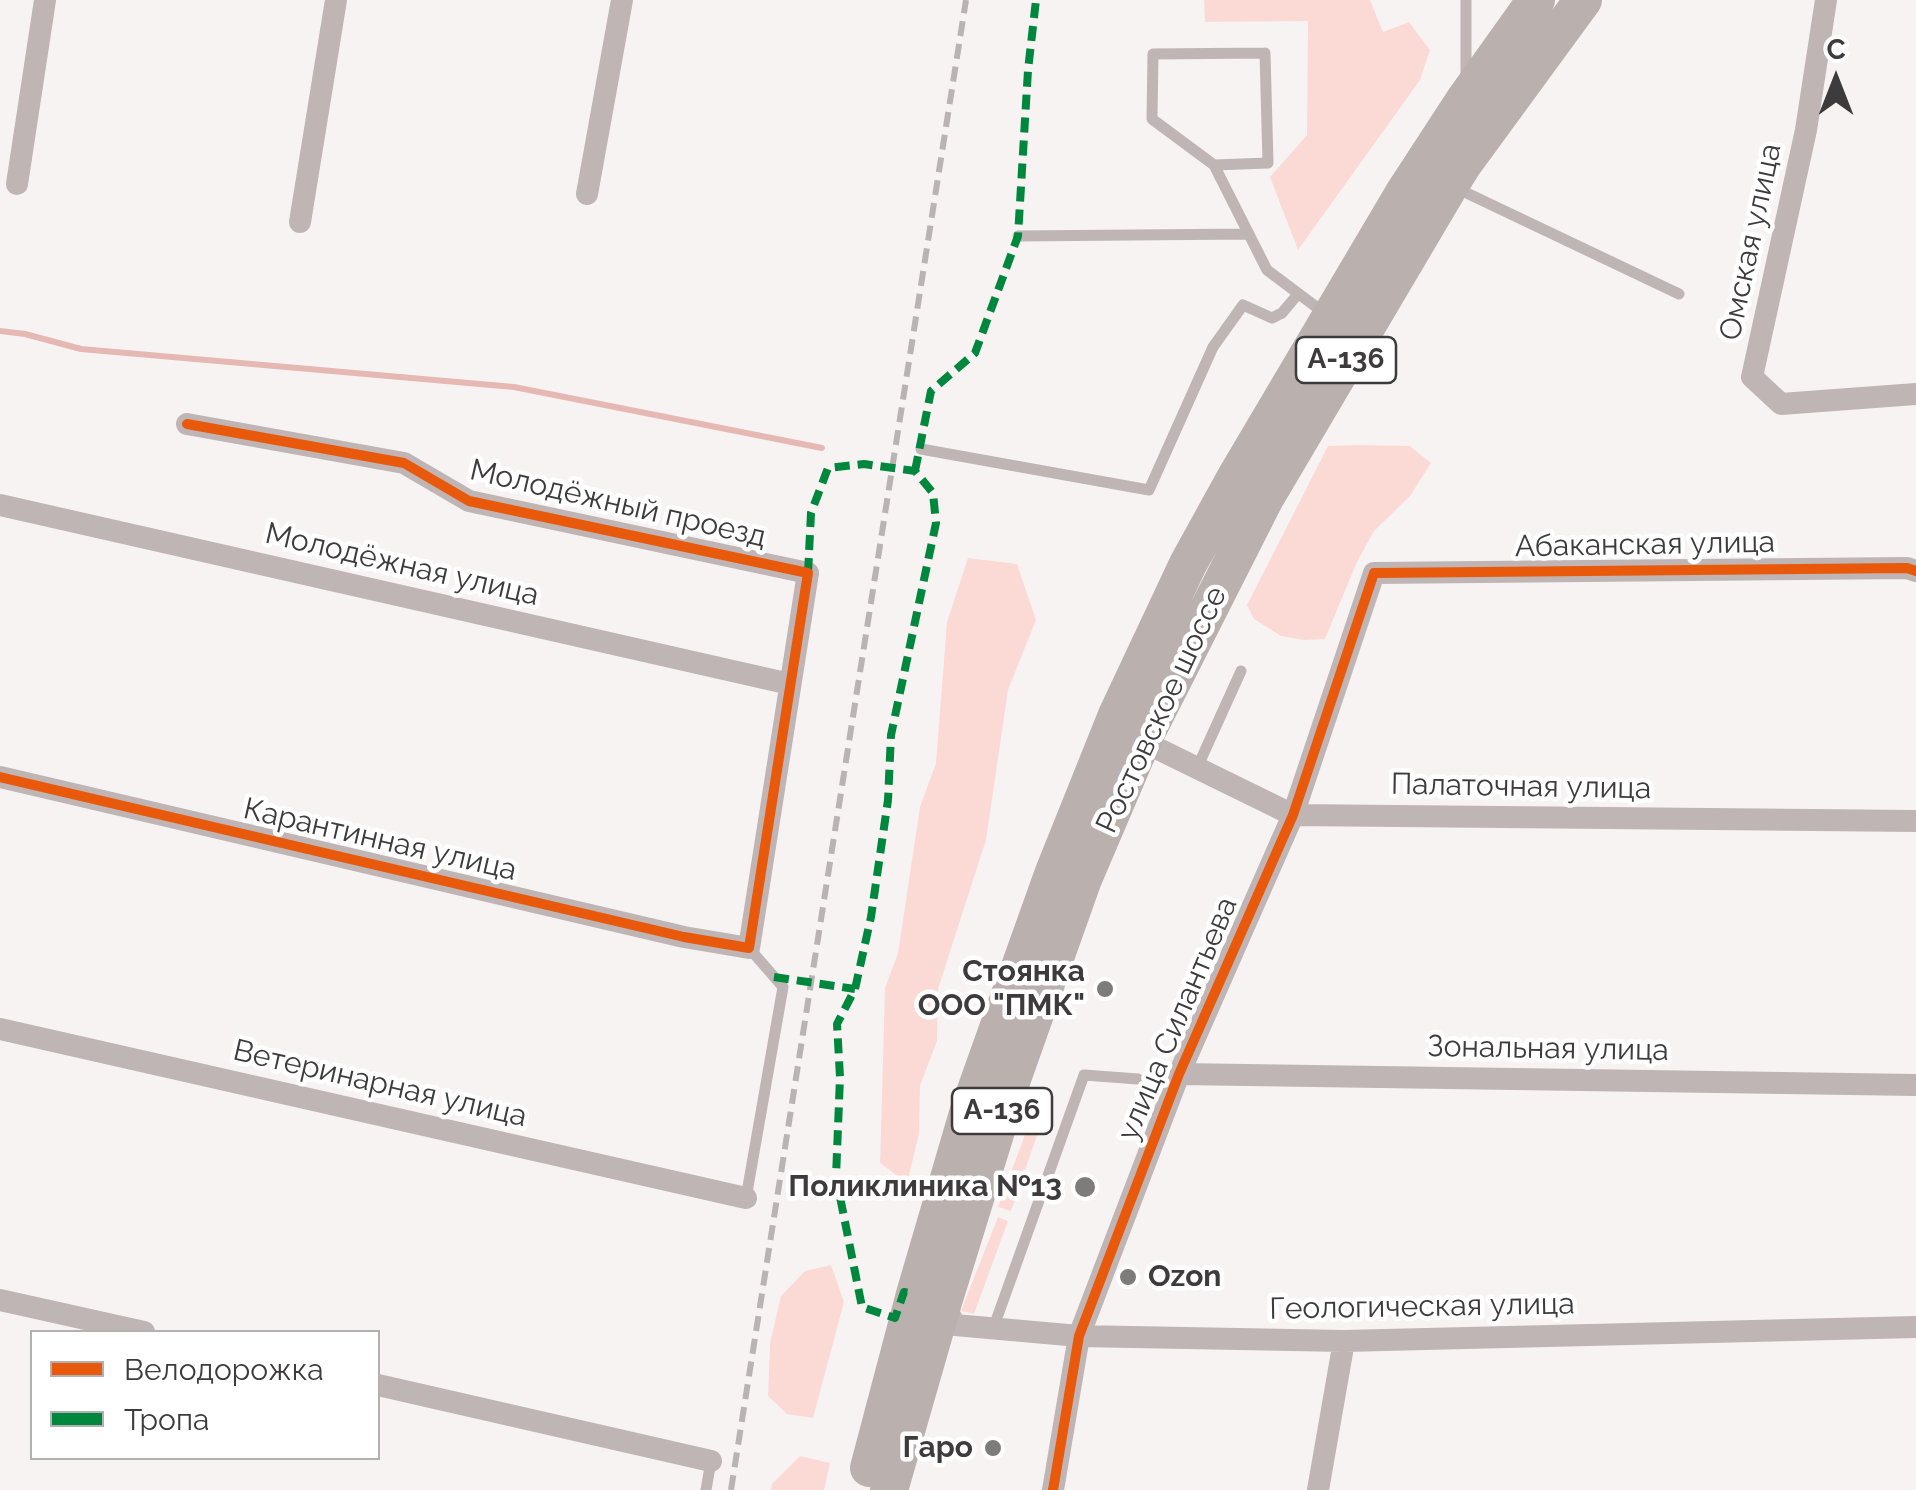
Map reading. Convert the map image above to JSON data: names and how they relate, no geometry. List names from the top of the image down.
{
  "streets": {
    "highway": ["А-136", "Ростовское шоссе"],
    "street": [
      "Омская улица",
      "Молодёжный проезд",
      "Абаканская улица",
      "Молодёжная улица",
      "Палаточная улица",
      "Карантинная улица",
      "улица Силантьева",
      "Зональная улица",
      "Ветеринарная улица",
      "Геологическая улица"
    ]
  },
  "crossings": [
    ["Молодёжный проезд", "Молодёжная улица"],
    ["Абаканская улица", "улица Силантьева"],
    ["Ростовское шоссе", "Палаточная улица"],
    ["Ростовское шоссе", "Геологическая улица"],
    ["Палаточная улица", "улица Силантьева"],
    ["улица Силантьева", "Зональная улица"],
    ["улица Силантьева", "Геологическая улица"]
  ],
  "places": [
    "Стоянка ООО \"ПМК\"",
    "Поликлиника №13",
    "Ozon",
    "Гаро"
  ],
  "legend": ["Велодорожка", "Тропа"],
  "north": "top"
}
